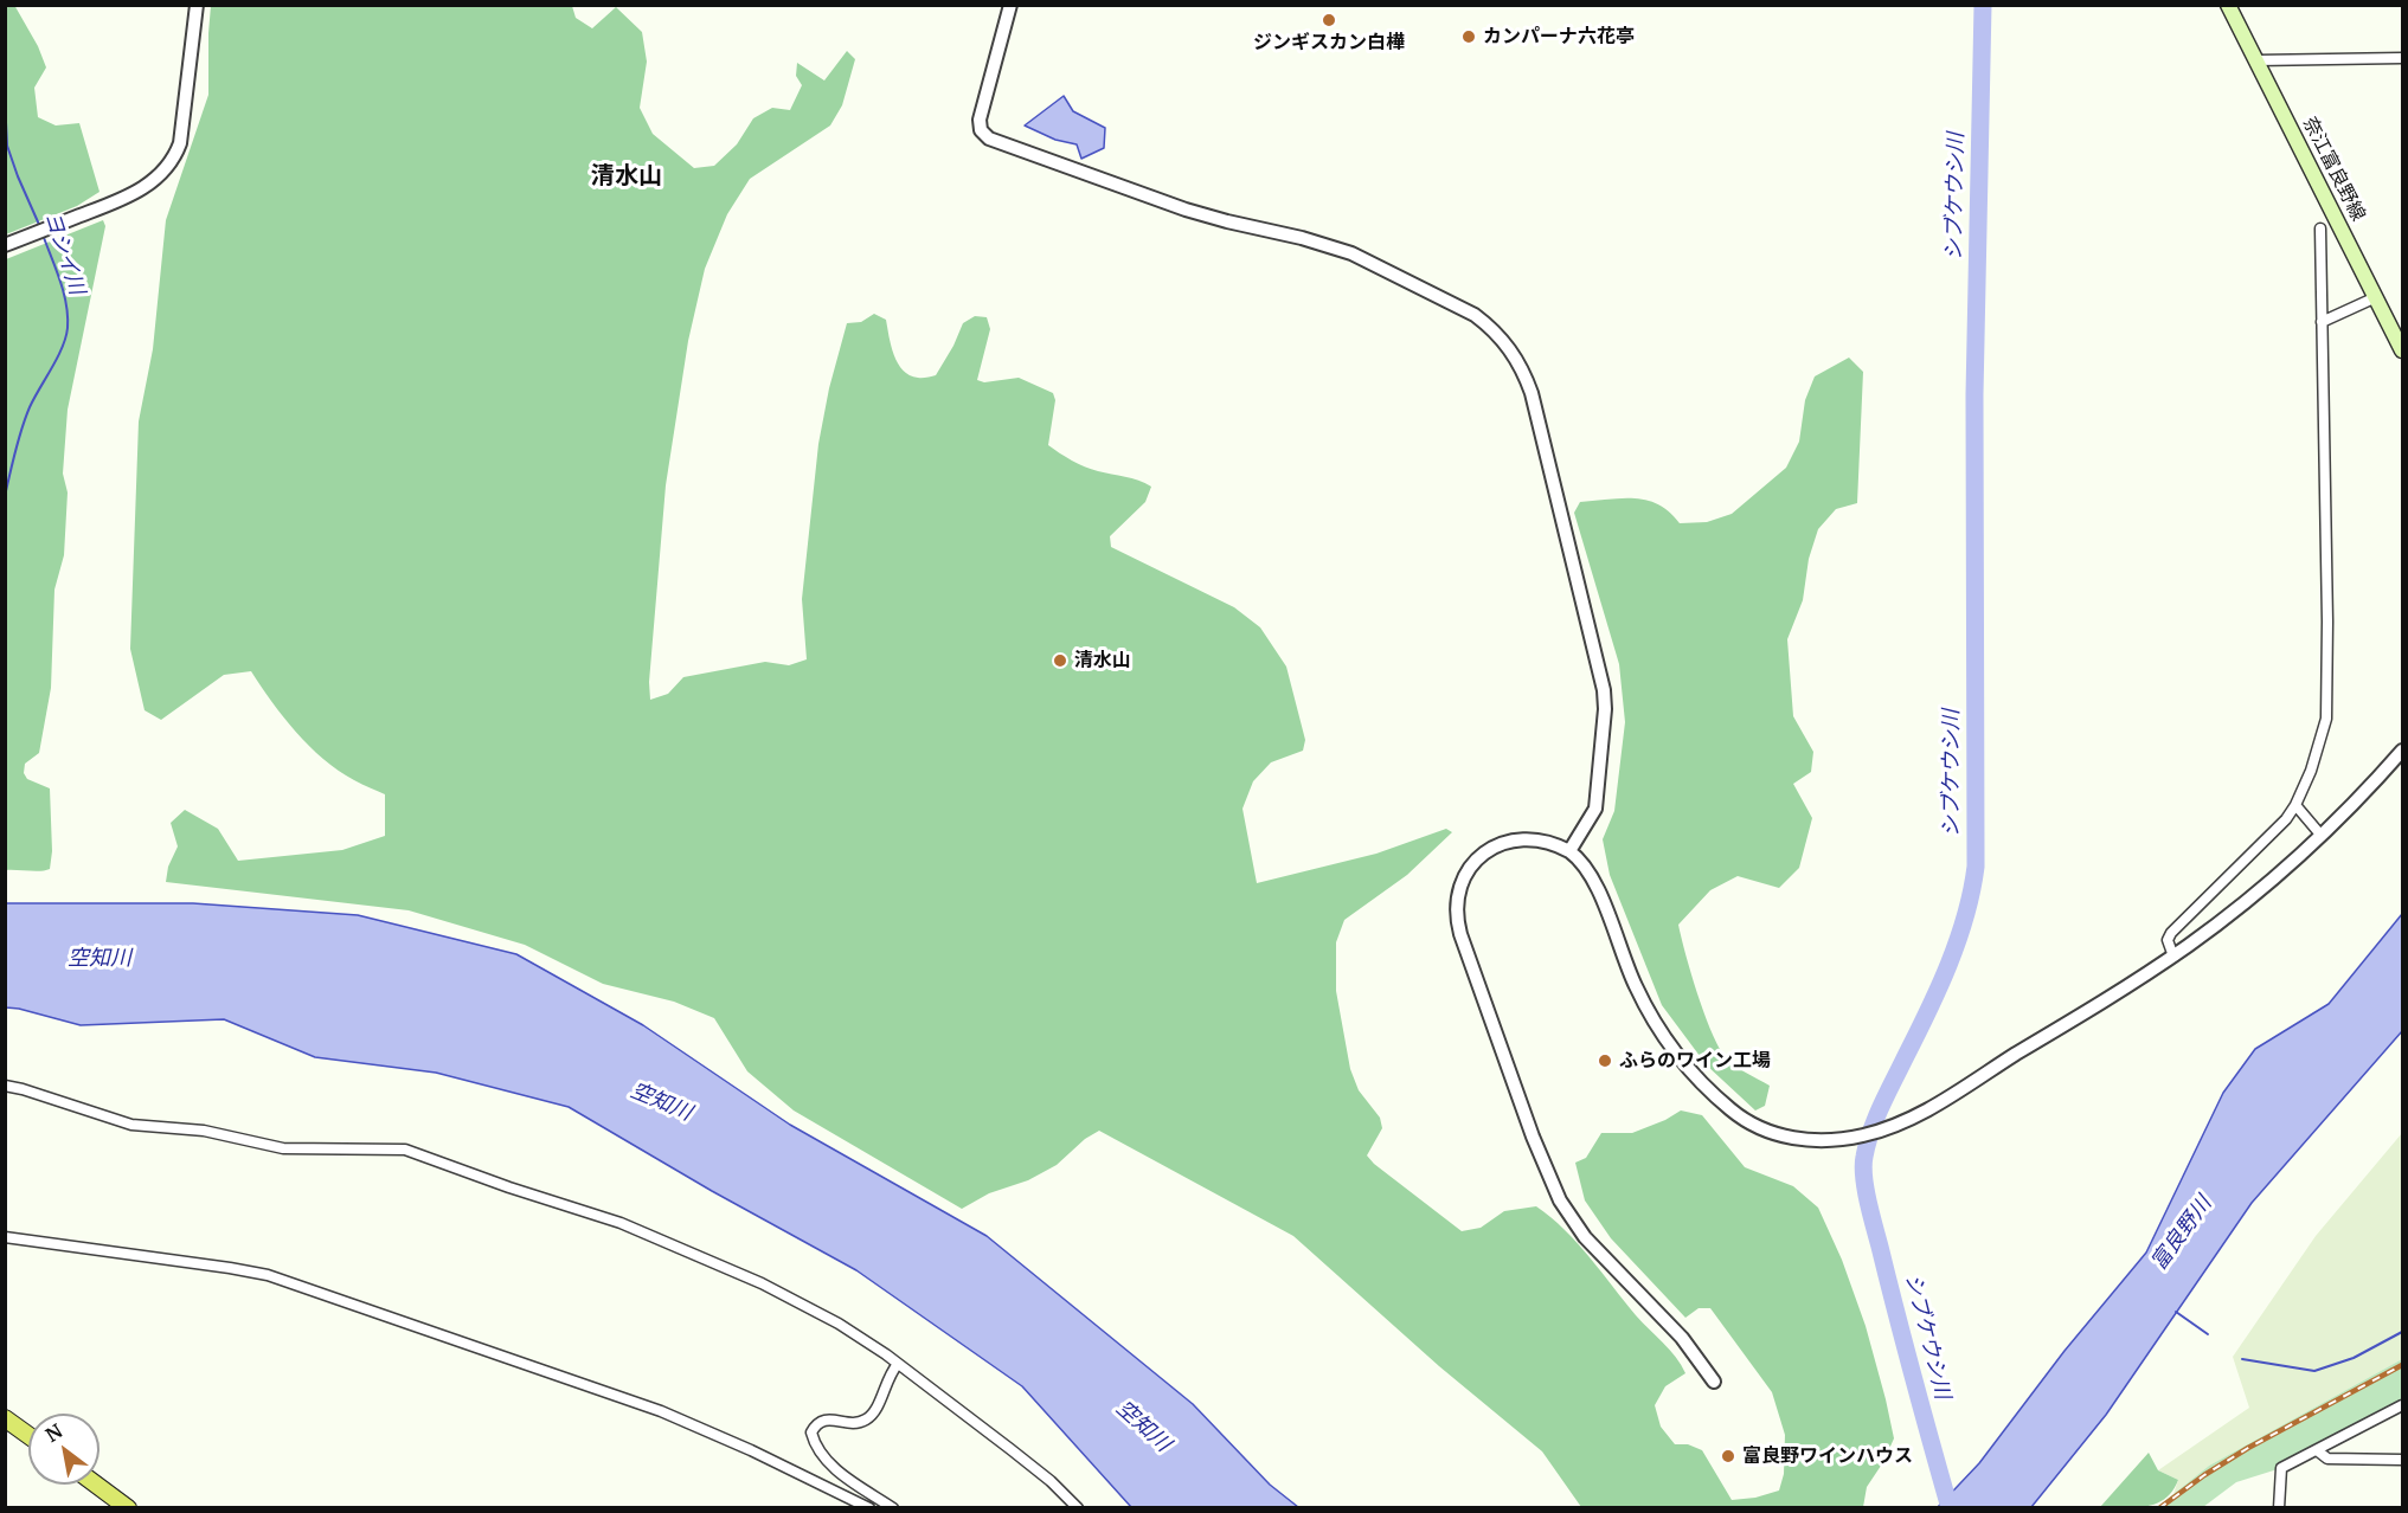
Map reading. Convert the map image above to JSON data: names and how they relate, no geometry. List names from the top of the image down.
{
  "streets": {
    "main road": ["奈江富良野線"]
  },
  "districts": ["清水山"],
  "water": [
    "シブケウシ川",
    "ヨシイ川",
    "空知川",
    "富良野川"
  ],
  "places": [
    "ジンギスカン白樺",
    "カンパーナ六花亭",
    "清水山",
    "ふらのワイン工場",
    "富良野ワインハウス"
  ],
  "north": "top left"
}
